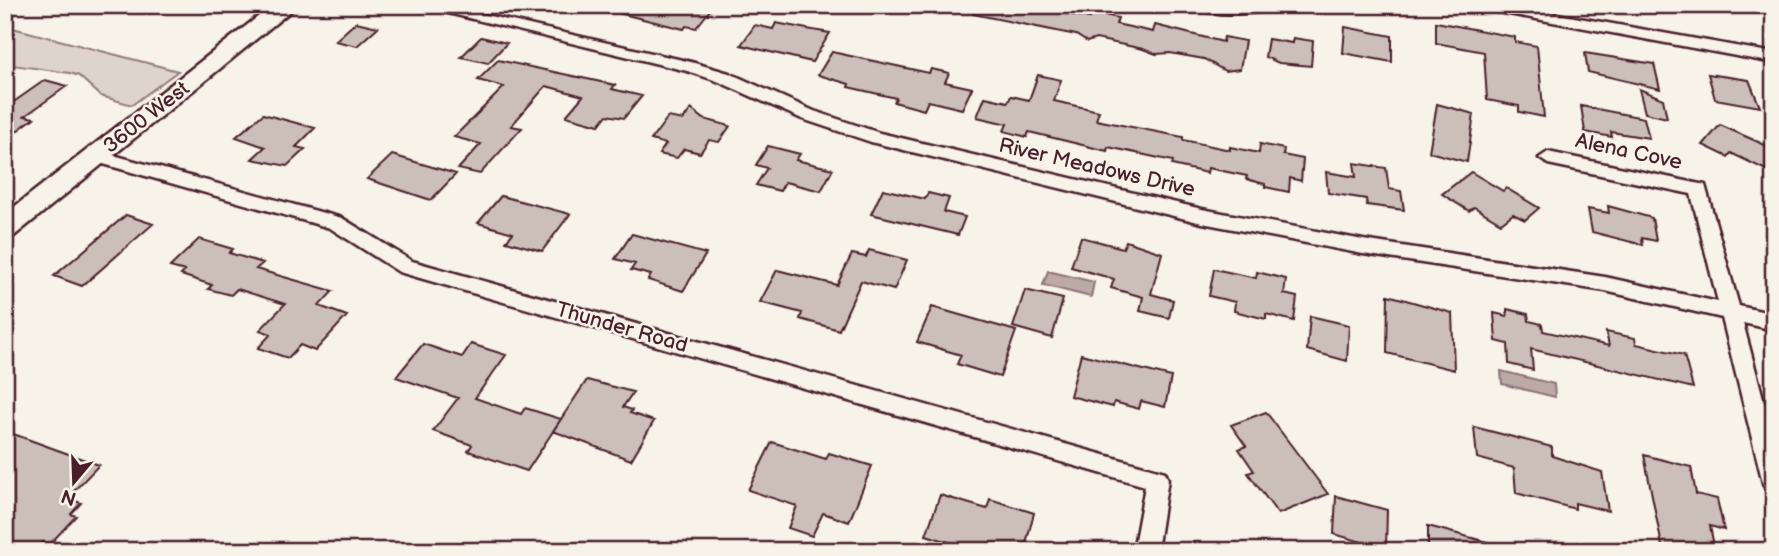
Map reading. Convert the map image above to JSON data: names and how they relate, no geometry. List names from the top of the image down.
{
  "streets": {
    "main road": ["3600 West"],
    "street": ["Alena Cove", "River Meadows Drive", "Thunder Road"]
  },
  "crossings": [
    ["3600 West", "Thunder Road"],
    ["Alena Cove", "River Meadows Drive"]
  ],
  "north": "bottom"
}
